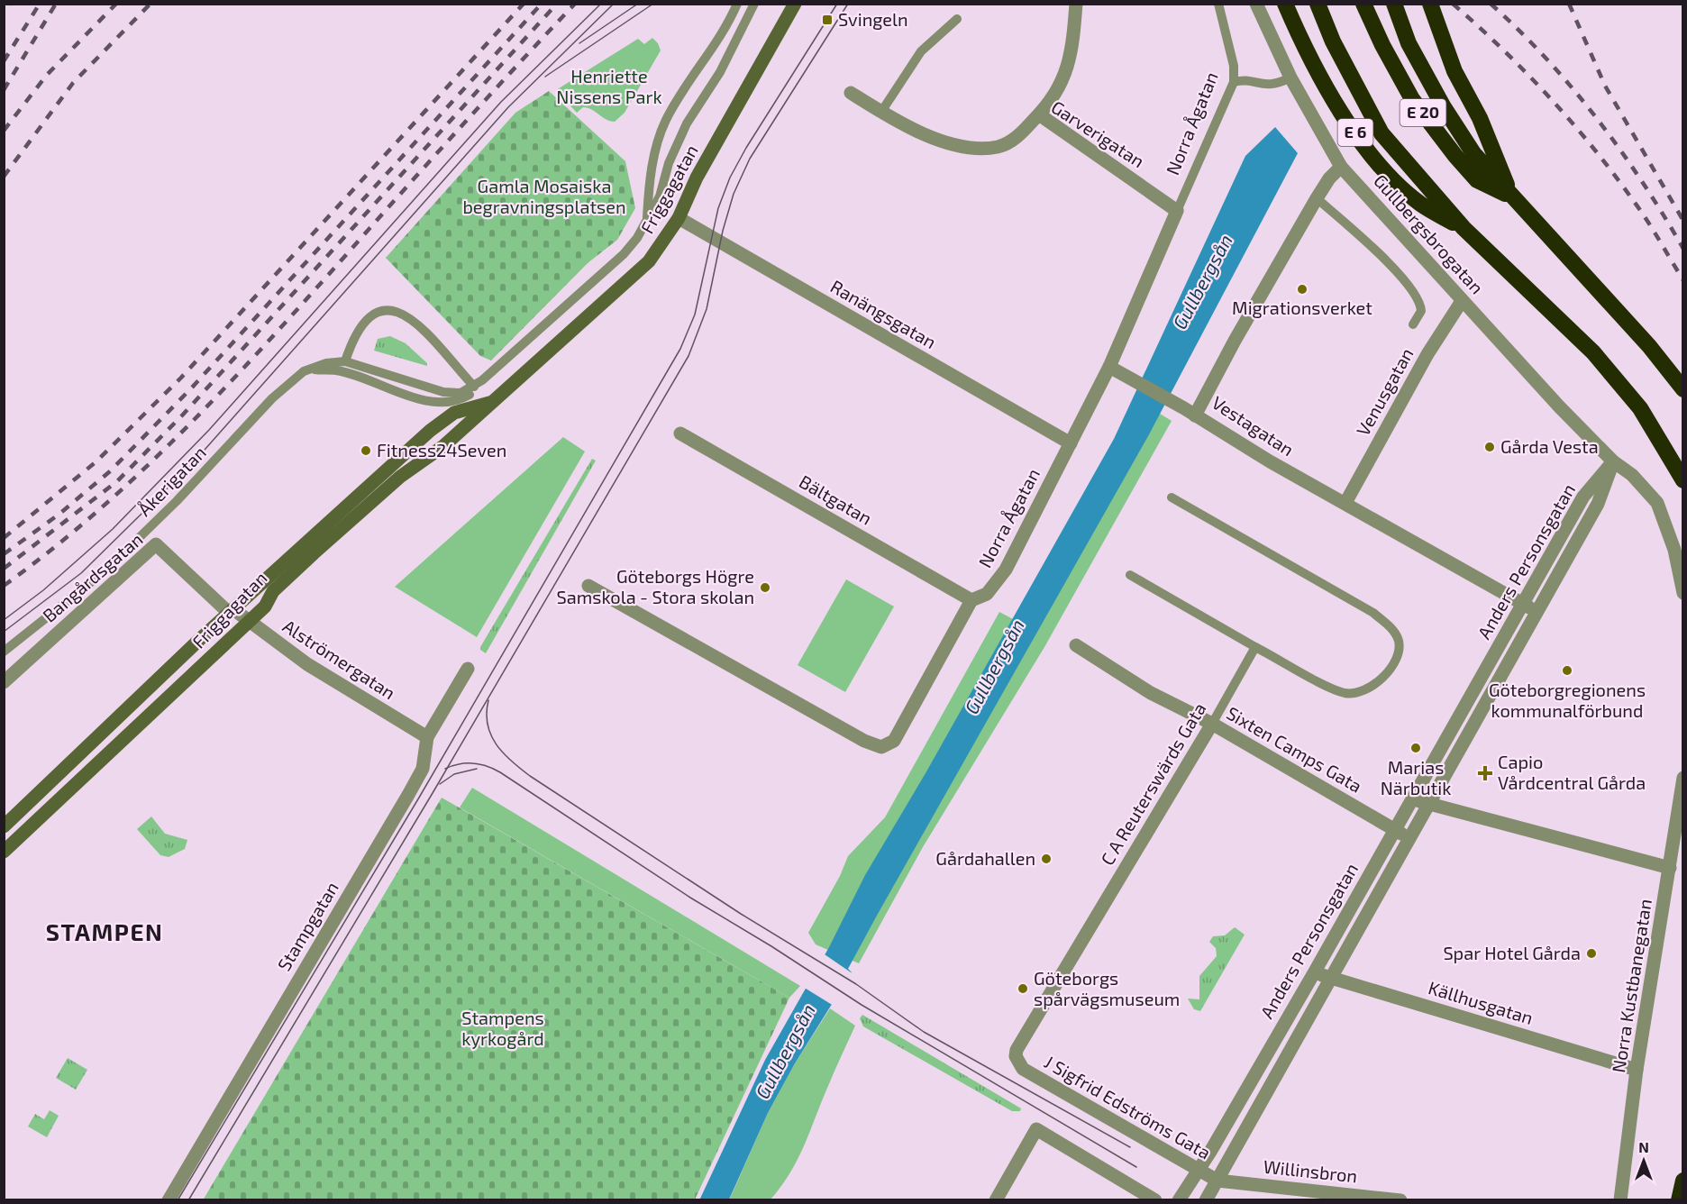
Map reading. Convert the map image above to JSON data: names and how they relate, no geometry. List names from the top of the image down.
{
  "streets": {
    "highway": ["E 20", "E 6"],
    "main road": ["Friggagatan"],
    "street": [
      "Norra Ågatan",
      "Garverigatan",
      "Gullbergsbrogatan",
      "Ranängsgatan",
      "Venusgatan",
      "Vestagatan",
      "Bältgatan",
      "Anders Personsgatan",
      "Bangårdsgatan",
      "Alströmergatan",
      "Sixten Camps Gata",
      "C A Reuterswärds Gata",
      "Stampgatan",
      "Norra Kustbanegatan",
      "Källhusgatan",
      "J Sigfrid Edströms Gata",
      "Willinsbron"
    ],
    "lane": ["Åkerigatan"]
  },
  "crossings": [
    ["Norra Ågatan", "Garverigatan"],
    ["Norra Ågatan", "Ranängsgatan"],
    ["Norra Ågatan", "Bältgatan"],
    ["Friggagatan", "Ranängsgatan"],
    ["Friggagatan", "Bangårdsgatan"],
    ["Friggagatan", "Alströmergatan"],
    ["Gullbergsbrogatan", "Venusgatan"],
    ["Gullbergsbrogatan", "Vestagatan"],
    ["Gullbergsbrogatan", "Anders Personsgatan"],
    ["Venusgatan", "Vestagatan"],
    ["Vestagatan", "Anders Personsgatan"],
    ["Anders Personsgatan", "Sixten Camps Gata"],
    ["Anders Personsgatan", "Källhusgatan"],
    ["Anders Personsgatan", "J Sigfrid Edströms Gata"],
    ["Anders Personsgatan", "Willinsbron"],
    ["Bangårdsgatan", "Alströmergatan"],
    ["Alströmergatan", "Stampgatan"],
    ["Sixten Camps Gata", "C A Reuterswärds Gata"],
    ["C A Reuterswärds Gata", "J Sigfrid Edströms Gata"],
    ["Norra Kustbanegatan", "Källhusgatan"],
    ["J Sigfrid Edströms Gata", "Willinsbron"]
  ],
  "districts": ["STAMPEN"],
  "water": ["Gullbergsån"],
  "parks": ["Henriette Nissens Park", "Gamla Mosaiska begravningsplatsen", "Stampens kyrkogård"],
  "places": {
    "transit": ["Svingeln"],
    "other": [
      "Migrationsverket",
      "Gårda Vesta",
      "Fitness24Seven",
      "Göteborgs Högre Samskola - Stora skolan",
      "Göteborgregionens kommunalförbund",
      "Marias Närbutik",
      "Gårdahallen",
      "Spar Hotel Gårda",
      "Göteborgs spårvägsmuseum"
    ],
    "health": ["Capio Vårdcentral Gårda"]
  },
  "north": "top"
}
